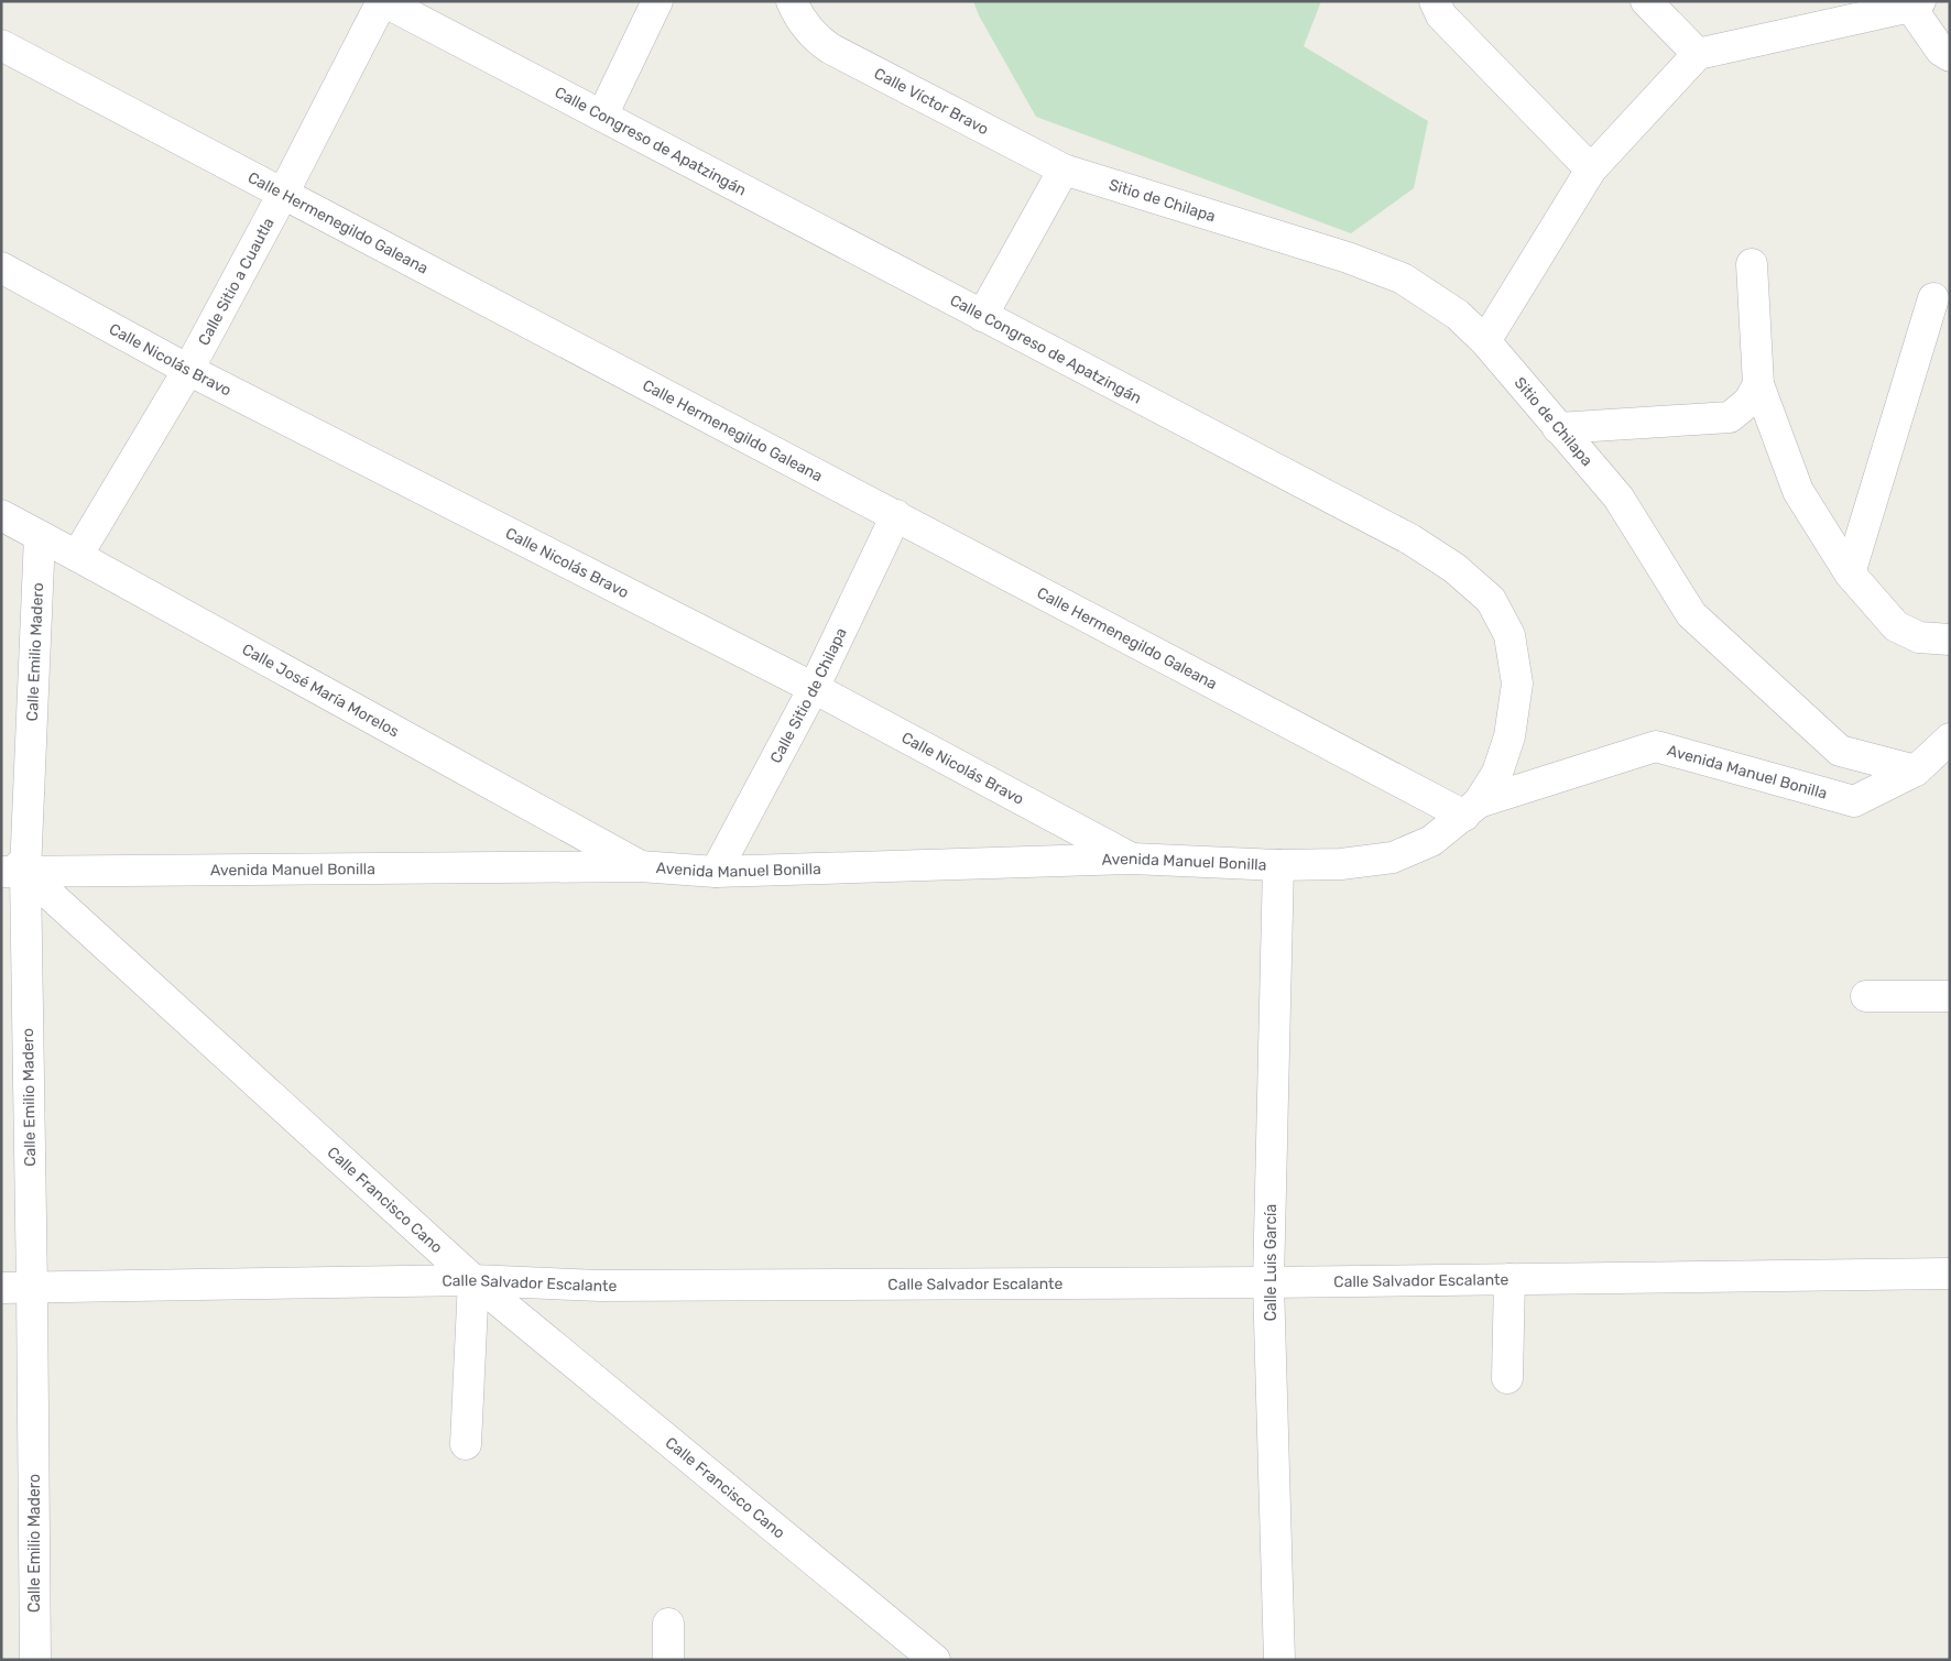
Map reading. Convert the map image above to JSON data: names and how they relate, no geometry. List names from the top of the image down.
{
  "streets": {
    "street": [
      "Calle Víctor Bravo",
      "Calle Congreso de Apatzingán",
      "Sitio de Chilapa",
      "Calle Hermenegildo Galeana",
      "Calle Sitio a Cuautla",
      "Calle Nicolás Bravo",
      "Calle Emilio Madero",
      "Calle José María Morelos",
      "Calle Sitio de Chilapa",
      "Avenida Manuel Bonilla",
      "Calle Francisco Cano",
      "Calle Luis García",
      "Calle Salvador Escalante"
    ]
  },
  "crossings": [
    ["Calle Víctor Bravo", "Sitio de Chilapa"],
    ["Calle Congreso de Apatzingán", "Calle Hermenegildo Galeana"],
    ["Calle Congreso de Apatzingán", "Calle Sitio a Cuautla"],
    ["Calle Congreso de Apatzingán", "Avenida Manuel Bonilla"],
    ["Sitio de Chilapa", "Avenida Manuel Bonilla"],
    ["Calle Hermenegildo Galeana", "Calle Sitio a Cuautla"],
    ["Calle Hermenegildo Galeana", "Calle Sitio de Chilapa"],
    ["Calle Hermenegildo Galeana", "Avenida Manuel Bonilla"],
    ["Calle Sitio a Cuautla", "Calle Nicolás Bravo"],
    ["Calle Sitio a Cuautla", "Calle José María Morelos"],
    ["Calle Nicolás Bravo", "Calle Sitio de Chilapa"],
    ["Calle Nicolás Bravo", "Avenida Manuel Bonilla"],
    ["Calle Emilio Madero", "Calle José María Morelos"],
    ["Calle Emilio Madero", "Avenida Manuel Bonilla"],
    ["Calle Emilio Madero", "Calle Francisco Cano"],
    ["Calle Emilio Madero", "Calle Salvador Escalante"],
    ["Calle José María Morelos", "Avenida Manuel Bonilla"],
    ["Calle Sitio de Chilapa", "Avenida Manuel Bonilla"],
    ["Avenida Manuel Bonilla", "Calle Francisco Cano"],
    ["Avenida Manuel Bonilla", "Calle Luis García"],
    ["Calle Francisco Cano", "Calle Salvador Escalante"],
    ["Calle Luis García", "Calle Salvador Escalante"]
  ]
}
